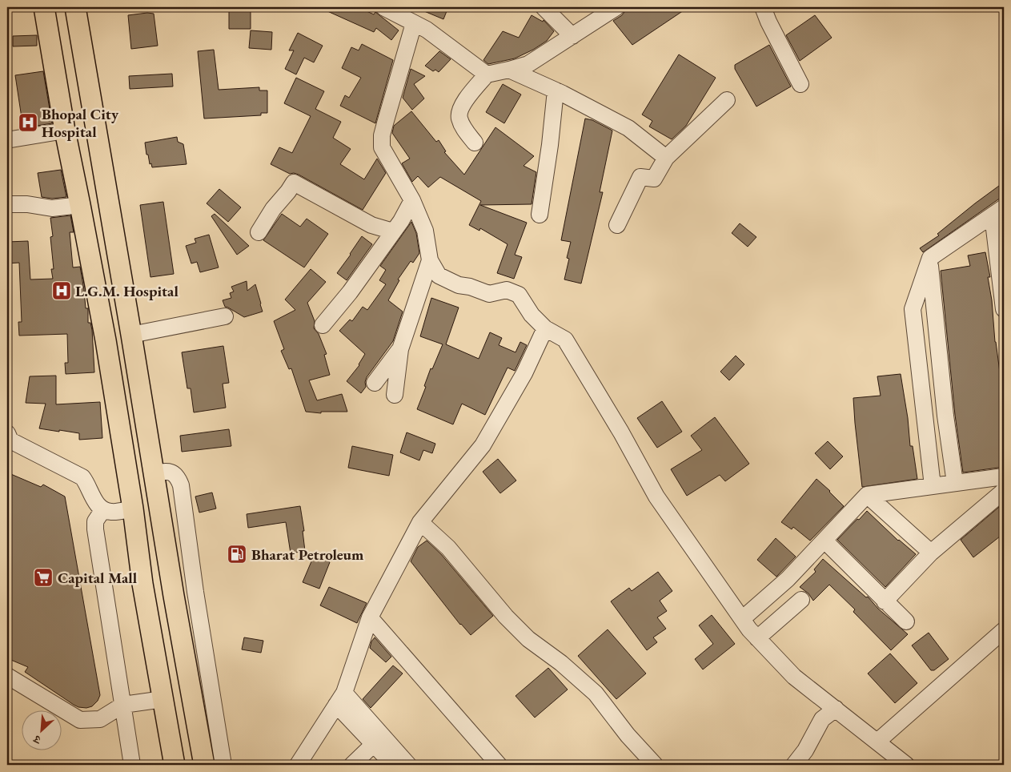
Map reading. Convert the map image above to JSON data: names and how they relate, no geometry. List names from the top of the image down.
{
  "places": {
    "hospital": ["Bhopal City Hospital", "L.G.M. Hospital"],
    "fuel station": ["Bharat Petroleum"],
    "supermarket": ["Capital Mall"]
  },
  "north": "bottom left"
}
